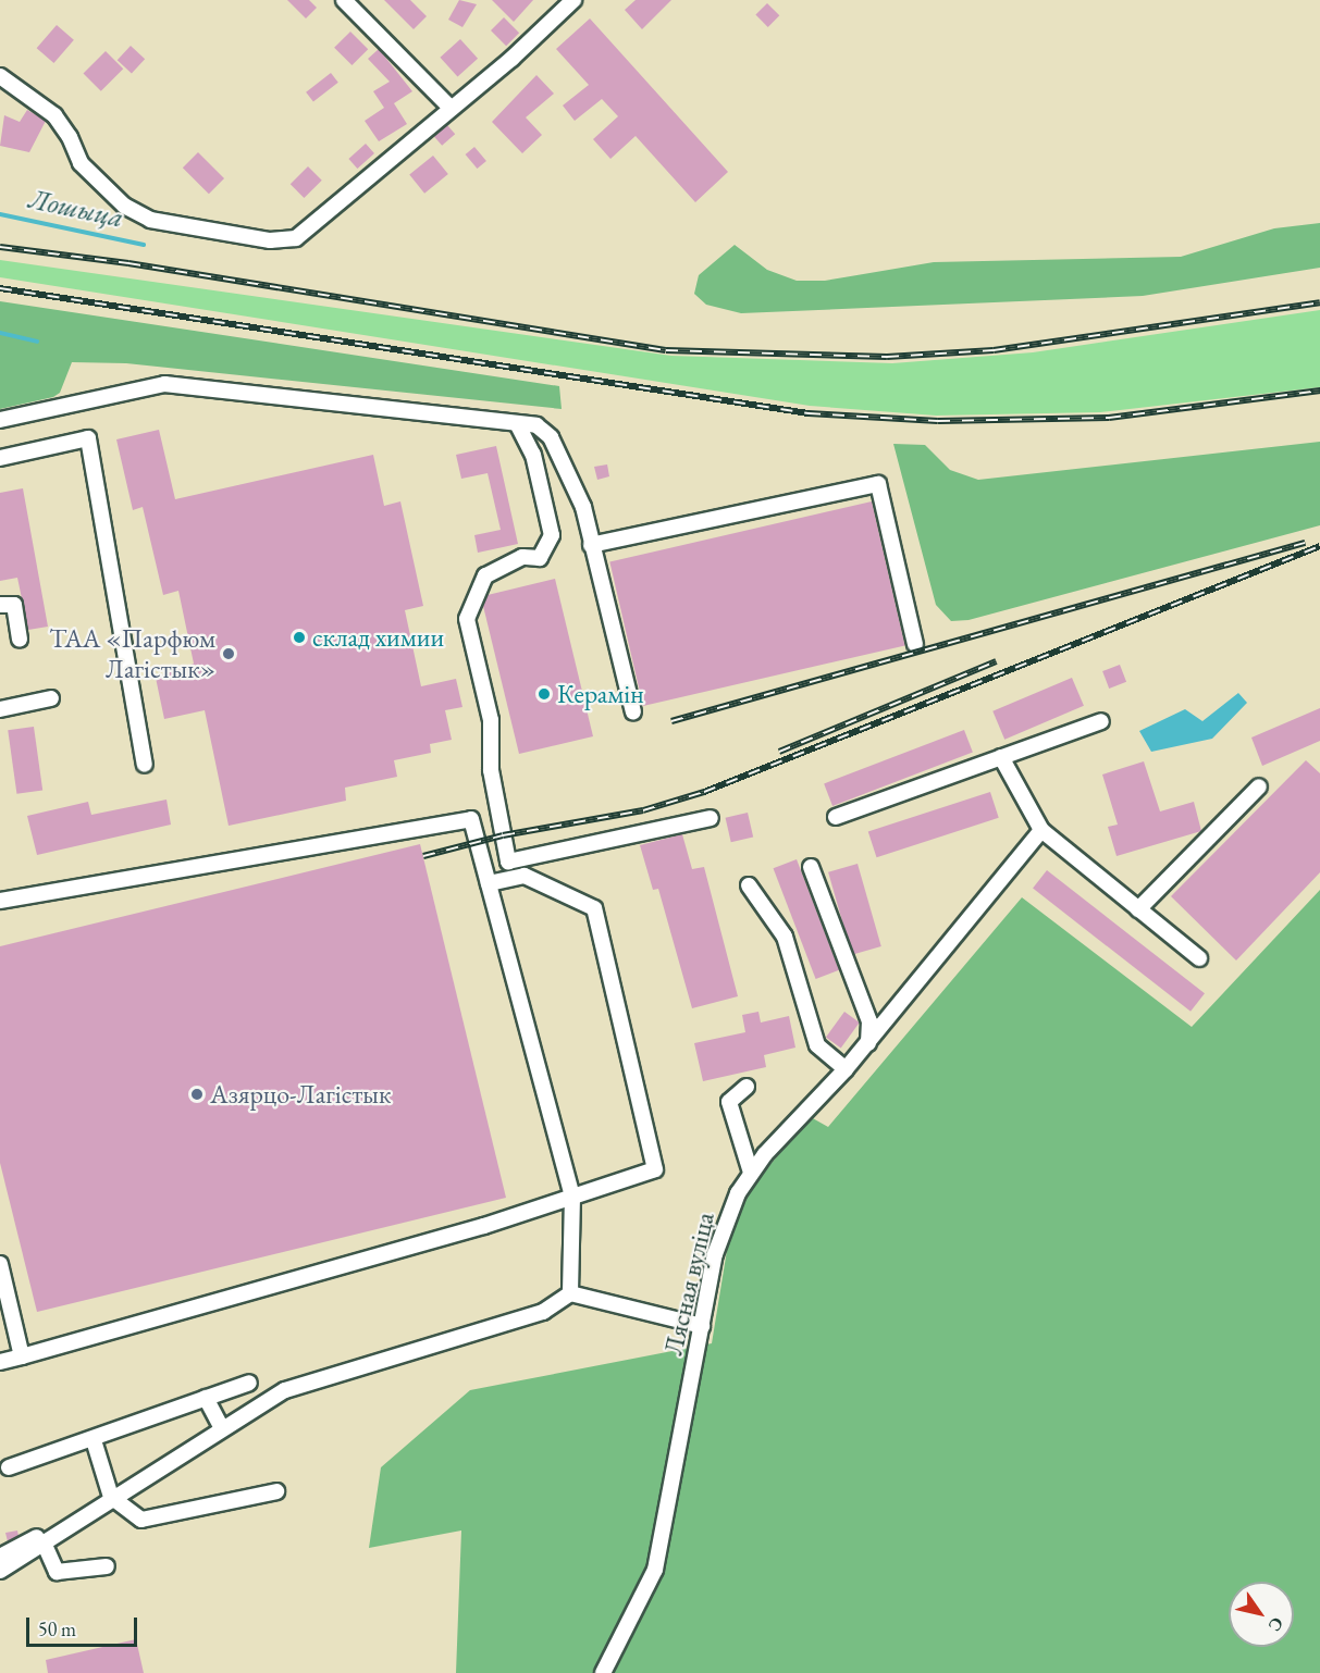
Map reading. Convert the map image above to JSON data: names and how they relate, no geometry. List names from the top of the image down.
{
  "streets": {
    "street": ["Лясная вуліца"]
  },
  "water": ["Лошыца"],
  "places": [
    "склад химии",
    "ТАА «Парфюм Лагістык»",
    "Керамін",
    "Азярцо-Лагістык"
  ],
  "scale_bar": "50 m",
  "north": "bottom right"
}
